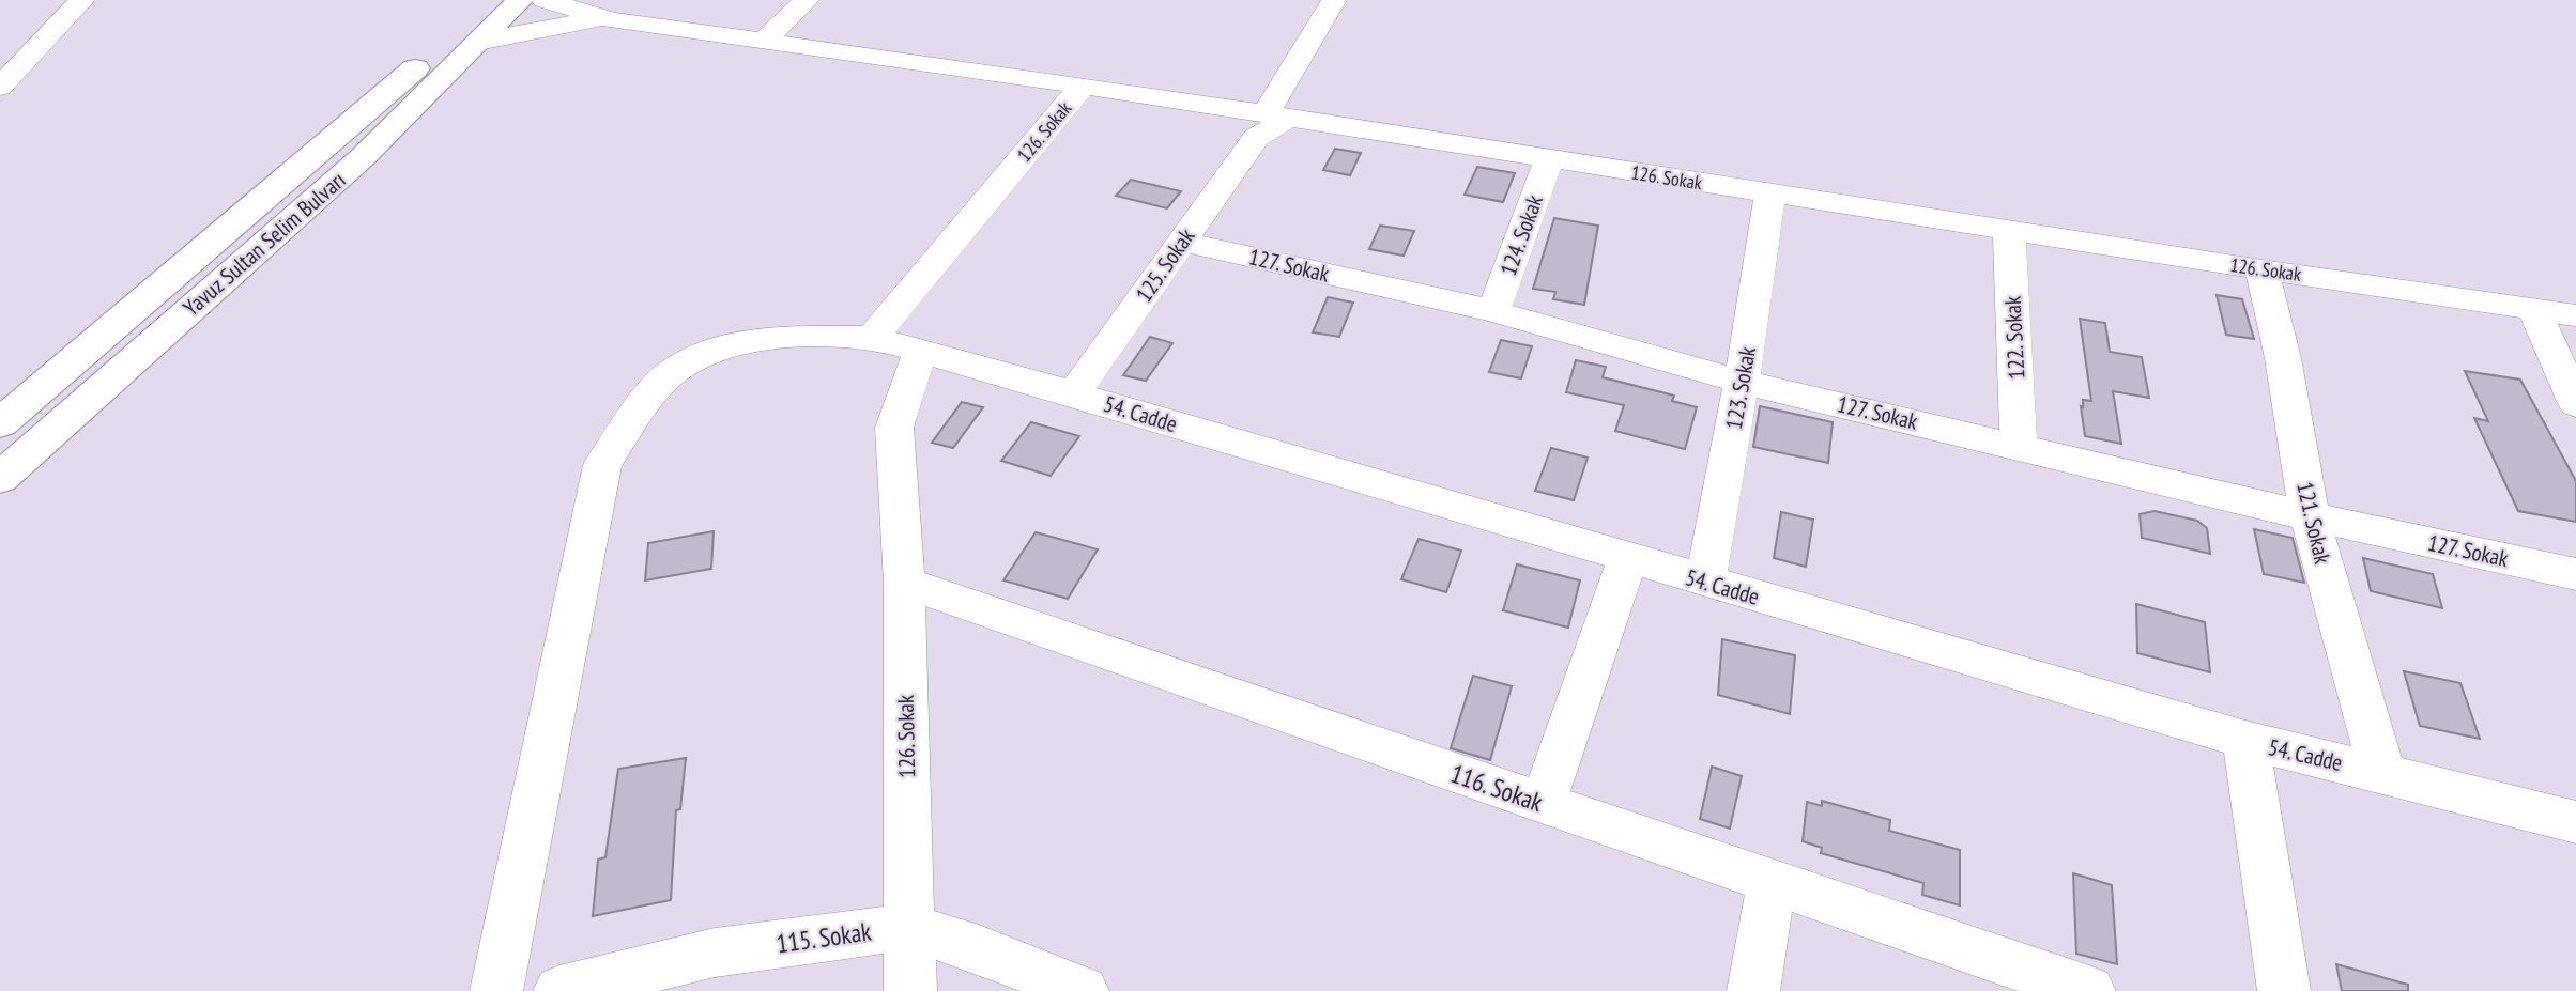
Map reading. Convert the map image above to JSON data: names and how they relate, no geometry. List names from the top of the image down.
{
  "streets": {
    "main road": ["Yavuz Sultan Selim Bulvarı"],
    "street": [
      "126. Sokak",
      "124. Sokak",
      "125. Sokak",
      "127. Sokak",
      "122. Sokak",
      "123. Sokak",
      "54. Cadde",
      "121. Sokak",
      "116. Sokak",
      "115. Sokak"
    ]
  },
  "crossings": [
    ["126. Sokak", "124. Sokak"],
    ["126. Sokak", "125. Sokak"],
    ["126. Sokak", "122. Sokak"],
    ["126. Sokak", "123. Sokak"],
    ["126. Sokak", "54. Cadde"],
    ["126. Sokak", "121. Sokak"],
    ["126. Sokak", "116. Sokak"],
    ["126. Sokak", "115. Sokak"],
    ["124. Sokak", "127. Sokak"],
    ["125. Sokak", "127. Sokak"],
    ["125. Sokak", "54. Cadde"],
    ["127. Sokak", "122. Sokak"],
    ["127. Sokak", "123. Sokak"],
    ["127. Sokak", "121. Sokak"],
    ["123. Sokak", "54. Cadde"],
    ["54. Cadde", "121. Sokak"]
  ]
}
